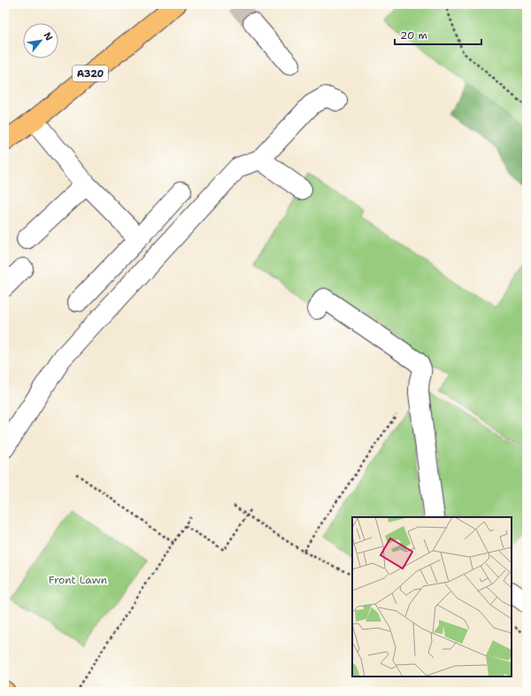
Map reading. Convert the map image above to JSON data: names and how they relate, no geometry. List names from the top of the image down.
{
  "streets": {
    "main road": ["A320"]
  },
  "parks": ["Front Lawn"],
  "scale_bar": "20 m",
  "north": "top right"
}
